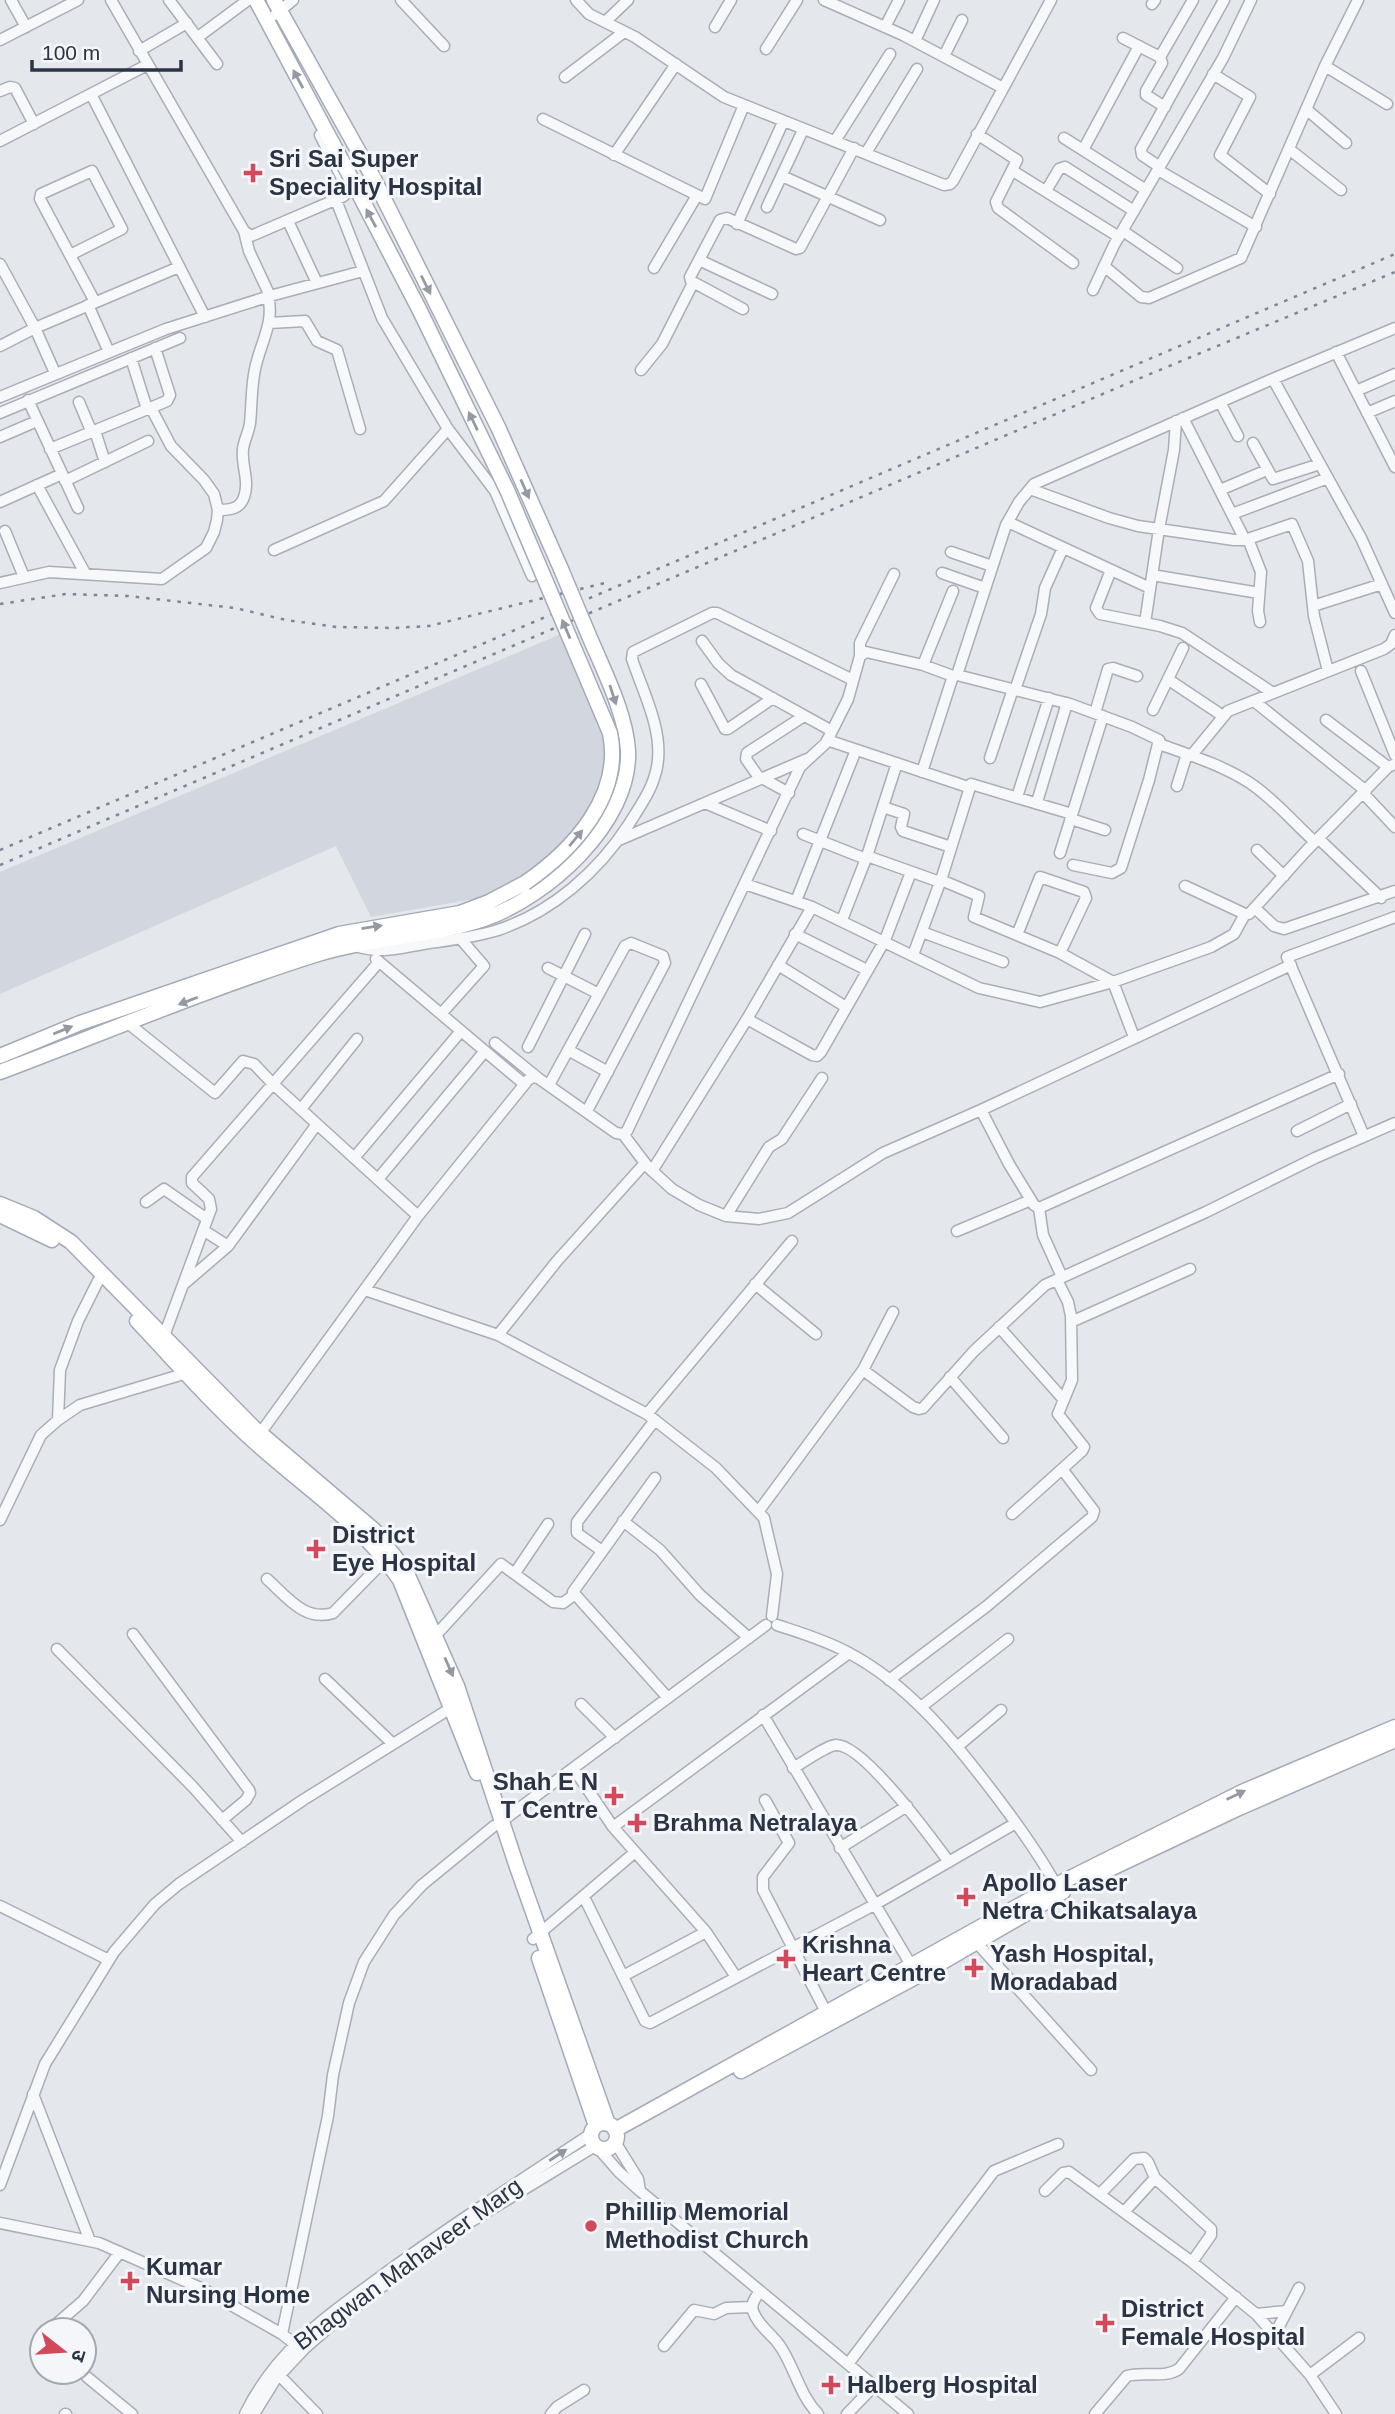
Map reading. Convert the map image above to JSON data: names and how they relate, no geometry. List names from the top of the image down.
{
  "streets": {
    "street": ["Bhagwan Mahaveer Marg"]
  },
  "places": {
    "health": [
      "Sri Sai Super Speciality Hospital",
      "District Eye Hospital",
      "Shah E N T Centre",
      "Brahma Netralaya",
      "Apollo Laser Netra Chikatsalaya",
      "Krishna Heart Centre",
      "Yash Hospital, Moradabad",
      "Kumar Nursing Home",
      "District Female Hospital",
      "Halberg Hospital"
    ],
    "other": ["Phillip Memorial Methodist Church"]
  },
  "scale_bar": "100 m",
  "north": "right"
}
